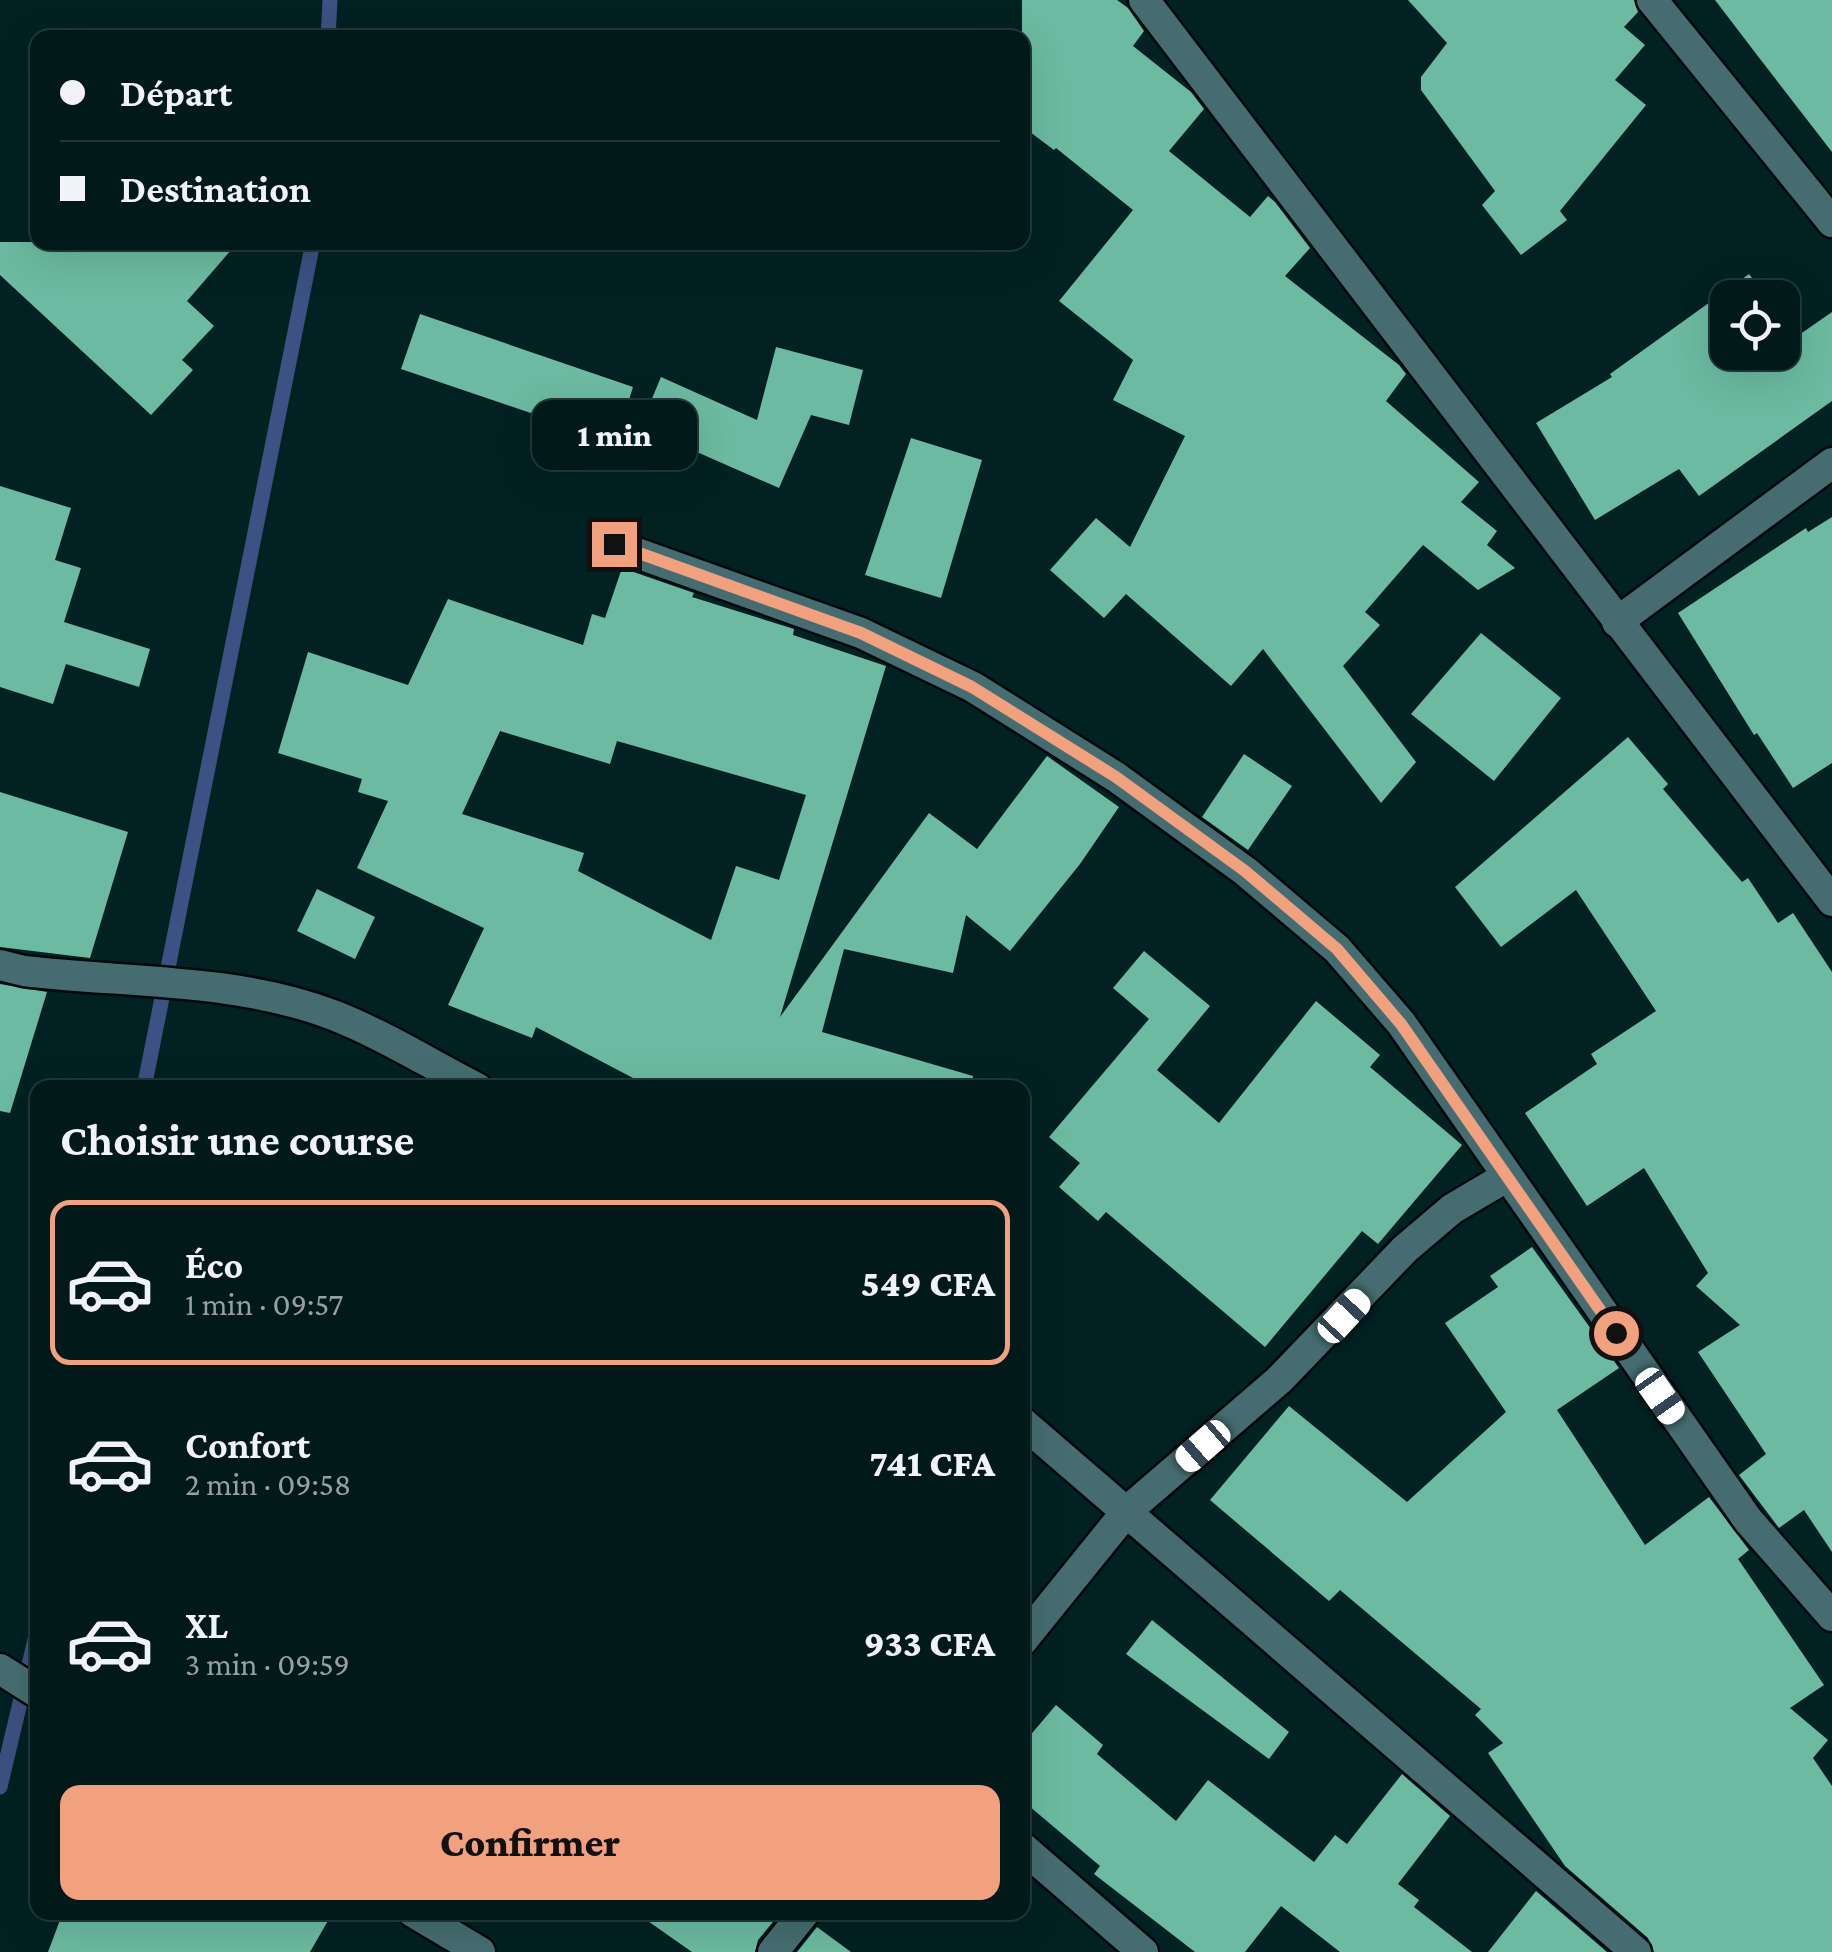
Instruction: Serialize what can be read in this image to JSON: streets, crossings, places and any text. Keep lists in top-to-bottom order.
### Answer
{
  "page": {
    "banner": ["Départ", "Destination"],
    "bubble": "1 min",
    "heading": "Choisir une course",
    "list": [
      {
        "name": "Éco",
        "note": "1 min · 09:57",
        "value": "549 CFA"
      },
      {
        "name": "Confort",
        "note": "2 min · 09:58",
        "value": "741 CFA"
      },
      {
        "name": "XL",
        "note": "3 min · 09:59",
        "value": "933 CFA"
      }
    ],
    "buttons": "Confirmer"
  }
}
